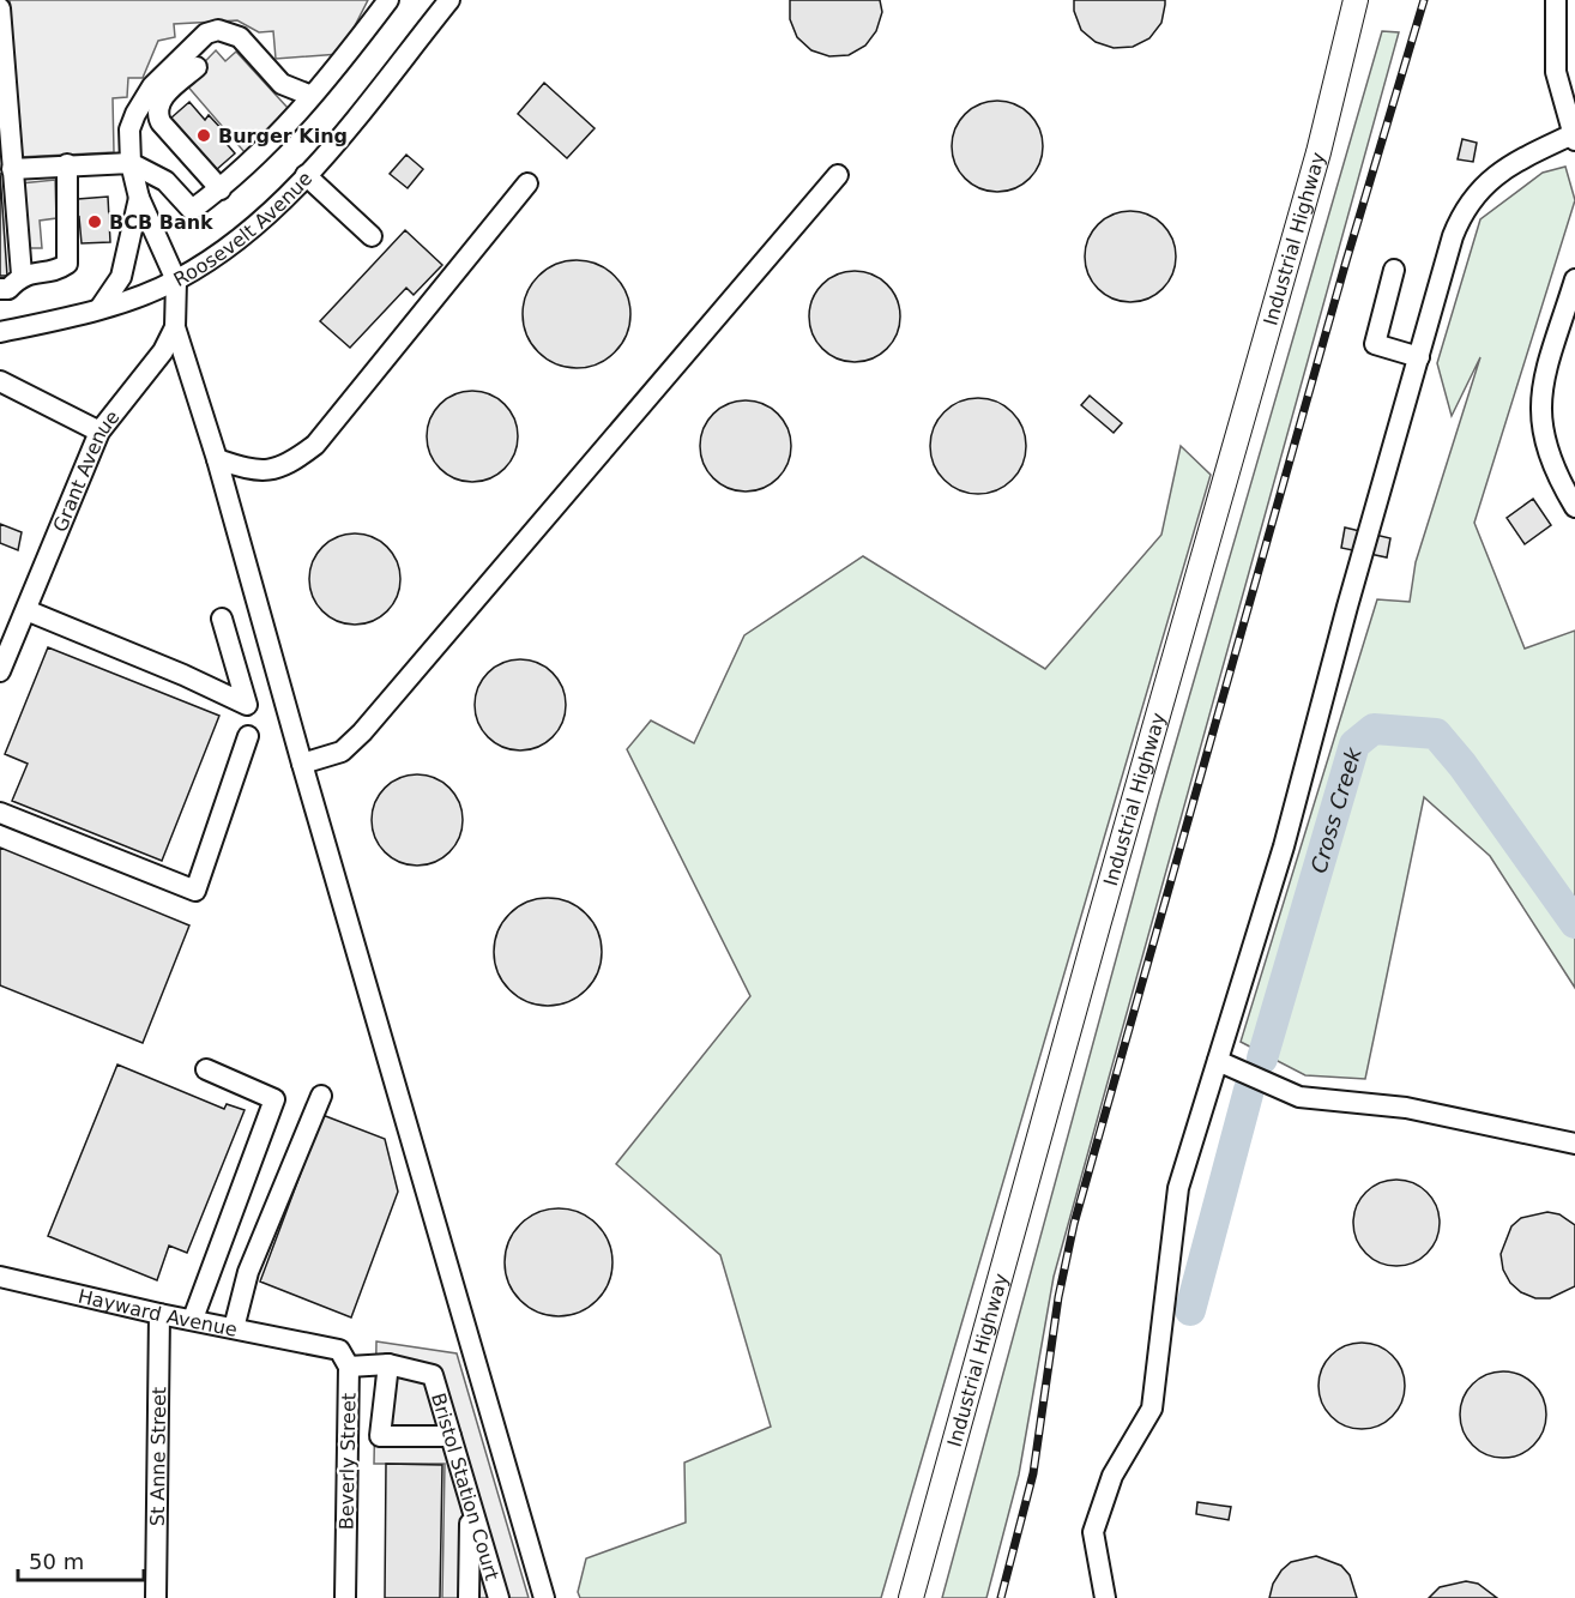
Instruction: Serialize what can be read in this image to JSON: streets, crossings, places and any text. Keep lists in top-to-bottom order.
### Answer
{
  "streets": {
    "main road": ["Industrial Highway"],
    "street": [
      "Roosevelt Avenue",
      "Grant Avenue",
      "Hayward Avenue",
      "St Anne Street",
      "Beverly Street",
      "Bristol Station Court"
    ]
  },
  "crossings": [
    ["Roosevelt Avenue", "Grant Avenue"],
    ["Hayward Avenue", "St Anne Street"],
    ["Hayward Avenue", "Beverly Street"],
    ["Beverly Street", "Bristol Station Court"]
  ],
  "water": ["Cross Creek"],
  "places": ["Burger King", "BCB Bank"],
  "scale_bar": "50 m"
}
